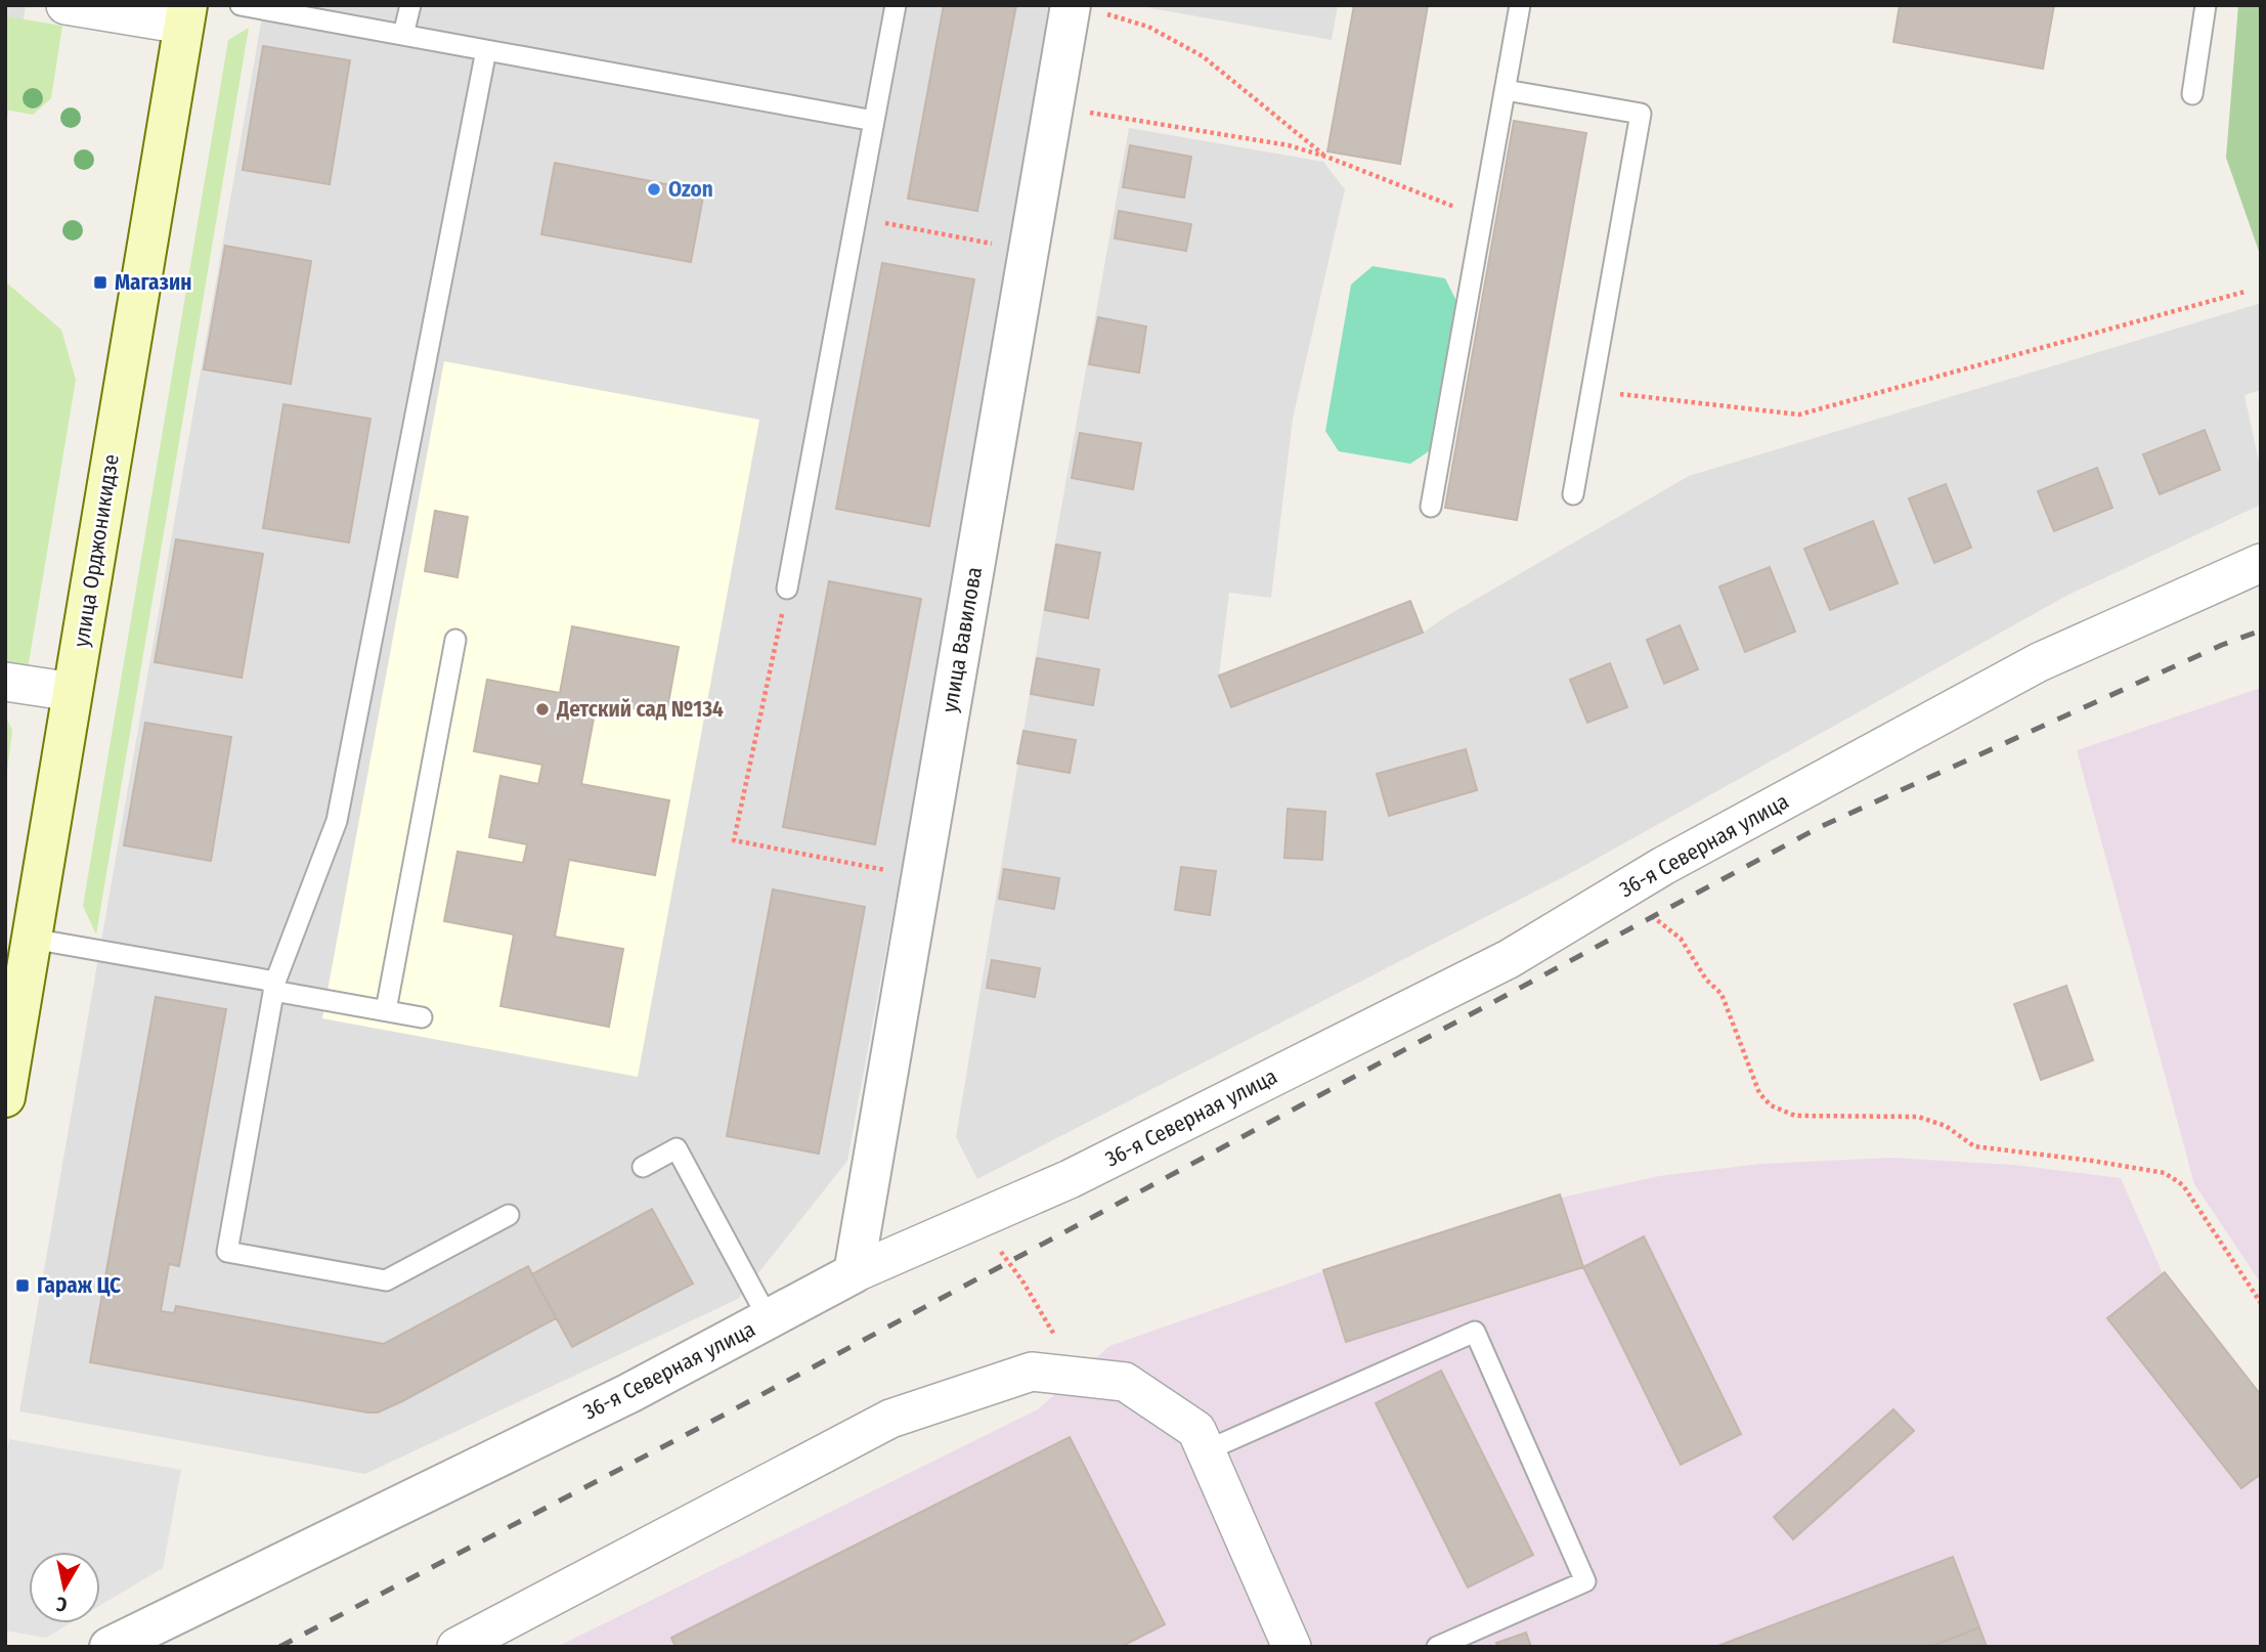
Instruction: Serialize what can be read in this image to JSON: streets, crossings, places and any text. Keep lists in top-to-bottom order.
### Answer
{
  "streets": {
    "main road": ["улица Орджоникидзе"],
    "street": ["улица Вавилова", "36-я Северная улица"]
  },
  "crossings": [
    ["улица Вавилова", "36-я Северная улица"]
  ],
  "places": {
    "other": ["Ozon", "Детский сад №134"],
    "transit": ["Магазин", "Гараж ЦС"]
  },
  "north": "bottom"
}
